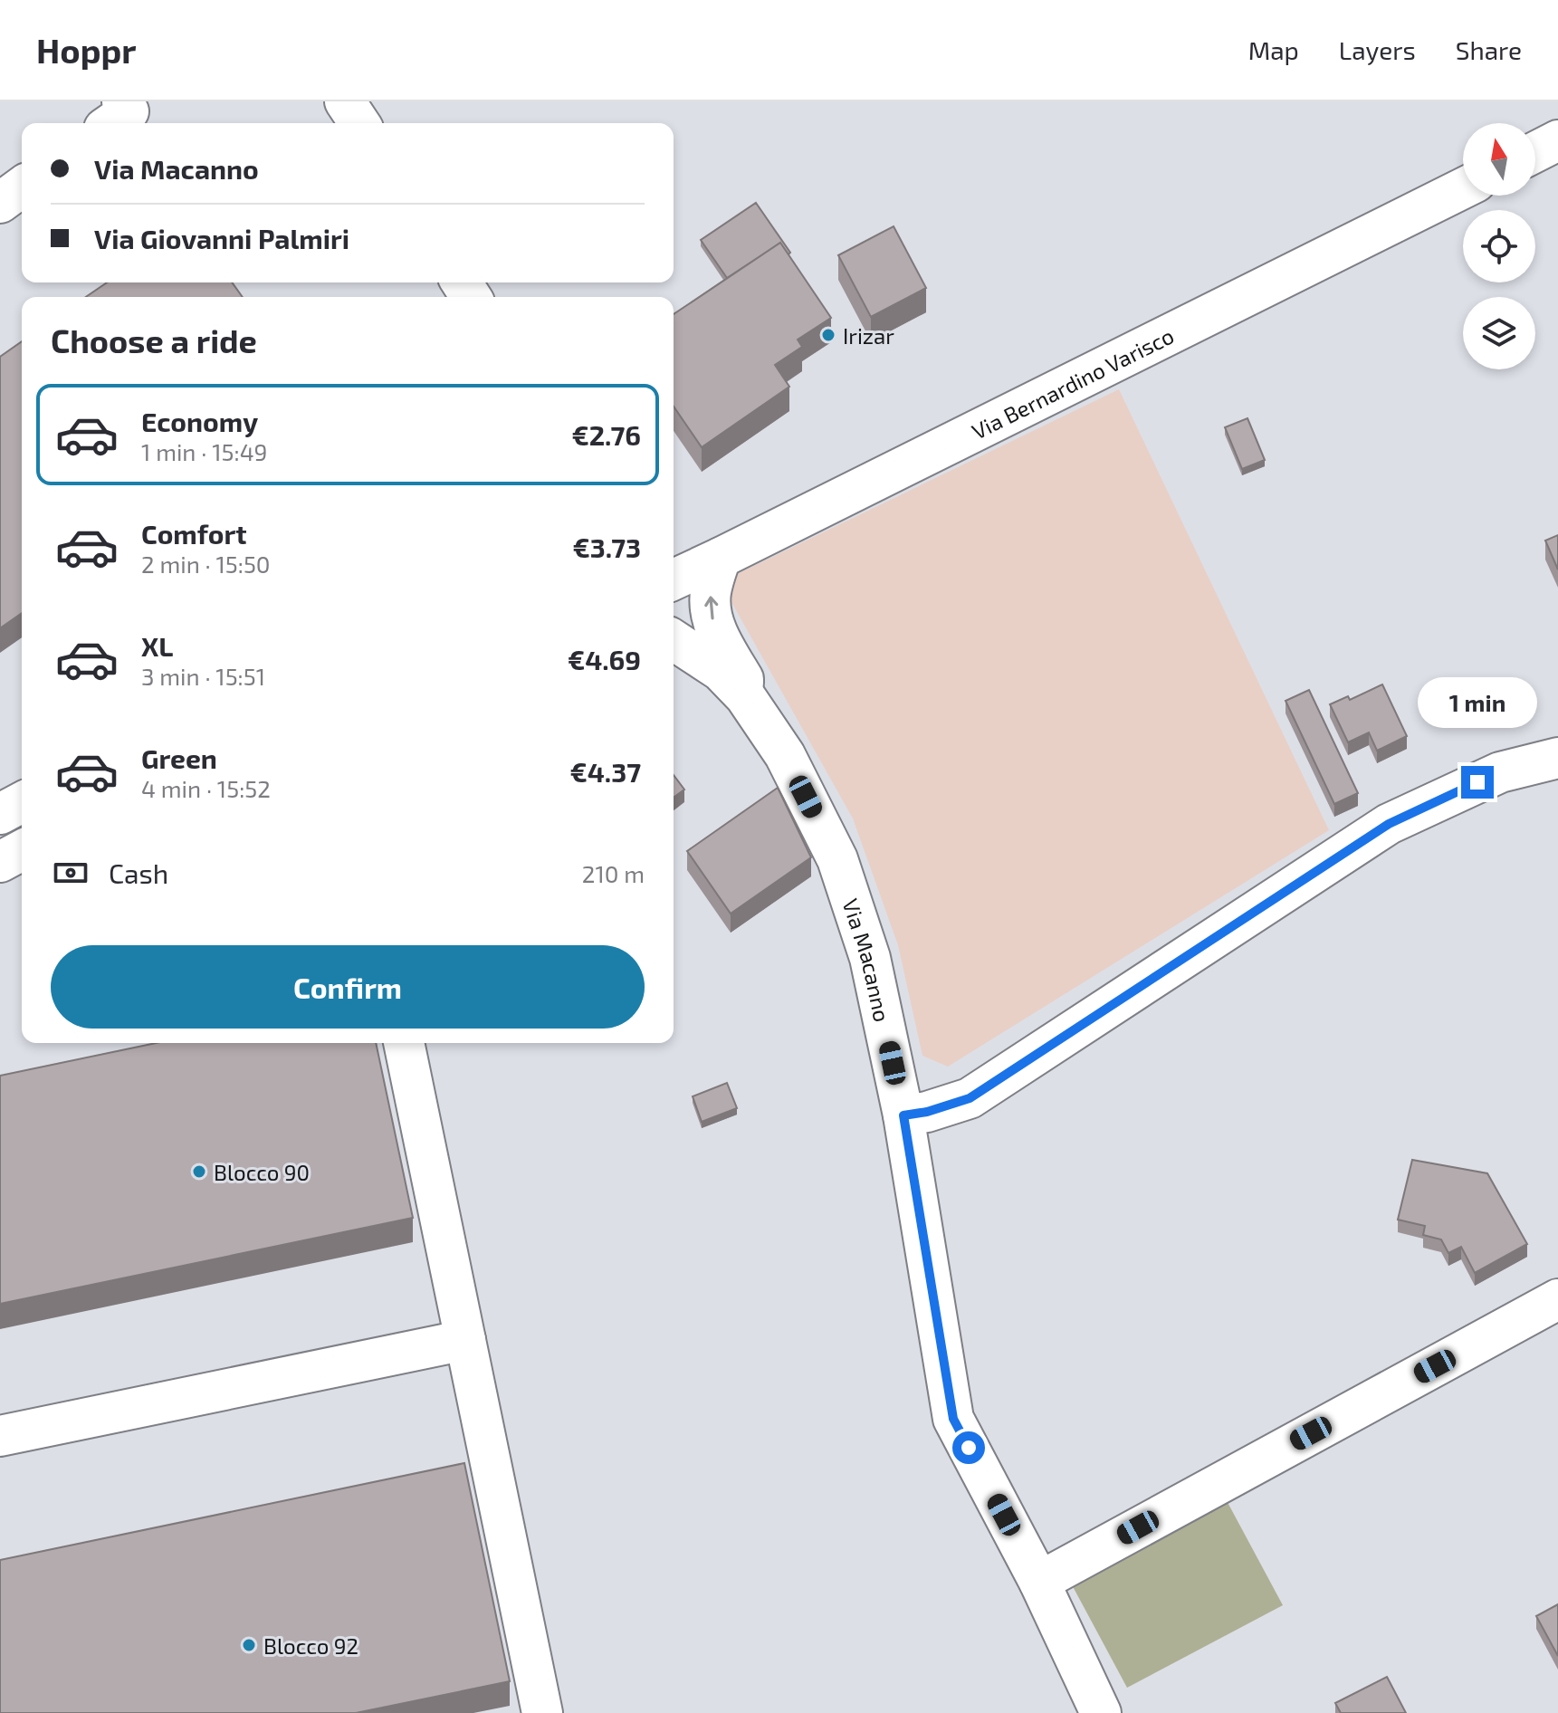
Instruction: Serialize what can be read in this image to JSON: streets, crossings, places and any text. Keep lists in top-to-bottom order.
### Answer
{
  "streets": {
    "street": ["Via Bernardino Varisco", "Via Macanno"]
  },
  "places": ["Irizar", "Blocco 90", "Blocco 92"],
  "north": "top",
  "page": {
    "header": "Hoppr",
    "nav": ["Map", "Layers", "Share"],
    "banner": ["Via Macanno", "Via Giovanni Palmiri"],
    "heading": "Choose a ride",
    "list": [
      {
        "name": "Economy",
        "note": "1 min · 15:49",
        "value": "€2.76"
      },
      {
        "name": "Comfort",
        "note": "2 min · 15:50",
        "value": "€3.73"
      },
      {
        "name": "XL",
        "note": "3 min · 15:51",
        "value": "€4.69"
      },
      {
        "name": "Green",
        "note": "4 min · 15:52",
        "value": "€4.37"
      }
    ],
    "bubble": "1 min",
    "pay": ["Cash", "210 m"],
    "buttons": "Confirm"
  }
}
